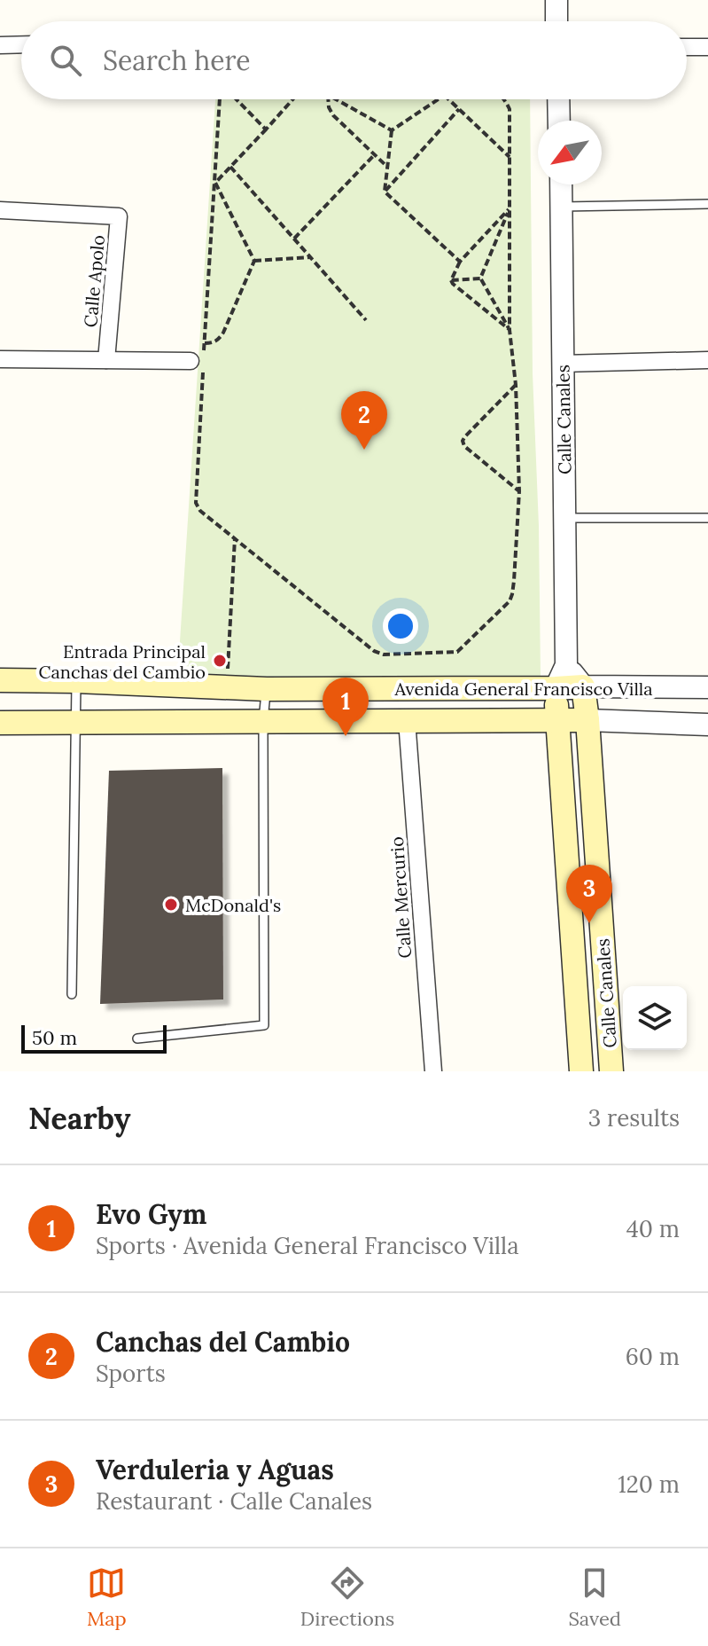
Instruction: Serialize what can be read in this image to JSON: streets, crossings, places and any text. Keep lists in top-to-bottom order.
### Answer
{
  "streets": {
    "main road": ["Calle Canales", "Avenida General Francisco Villa"],
    "street": ["Calle Apolo", "Calle Mercurio"]
  },
  "crossings": [
    ["Calle Canales", "Avenida General Francisco Villa"],
    ["Avenida General Francisco Villa", "Calle Mercurio"]
  ],
  "places": ["Entrada Principal Canchas del Cambio", "McDonald's"],
  "scale_bar": "50 m",
  "north": "bottom left",
  "page": {
    "search": "Search here",
    "pins": ["2", "1", "3"],
    "scale": "50 m",
    "heading": ["Nearby", "3 results"],
    "list": [
      {
        "mark": "1",
        "name": "Evo Gym",
        "note": "Sports · Avenida General Francisco Villa",
        "value": "40 m"
      },
      {
        "mark": "2",
        "name": "Canchas del Cambio",
        "note": "Sports",
        "value": "60 m"
      },
      {
        "mark": "3",
        "name": "Verduleria y Aguas",
        "note": "Restaurant · Calle Canales",
        "value": "120 m"
      }
    ],
    "nav": ["Map", "Directions", "Saved"]
  }
}
